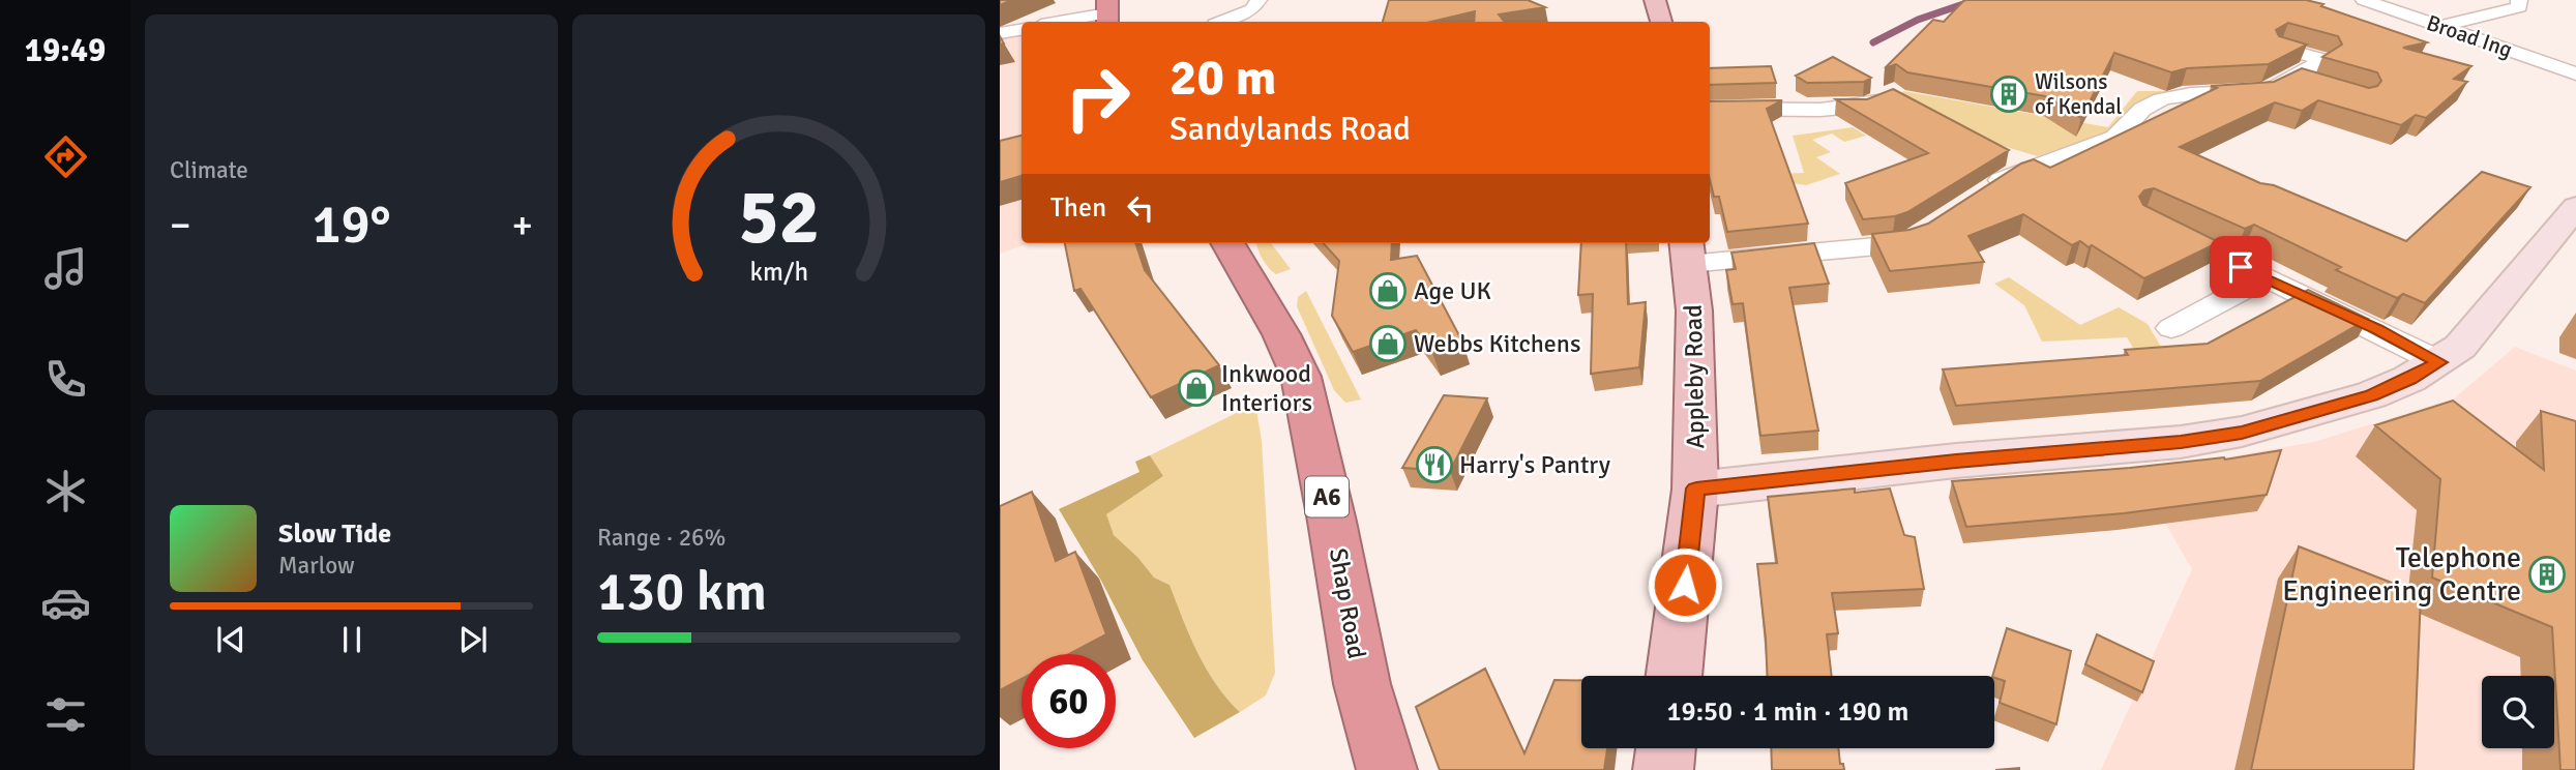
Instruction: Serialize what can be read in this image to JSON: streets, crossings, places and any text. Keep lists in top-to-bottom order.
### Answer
{
  "streets": {
    "highway": ["A6", "Shap Road"],
    "main road": ["Appleby Road"],
    "street": ["Broad Ing"]
  },
  "places": {
    "building": ["Wilsons of Kendal", "Telephone Engineering Centre"],
    "shop": ["Age UK", "Webbs Kitchens", "Inkwood Interiors"],
    "restaurant": ["Harry's Pantry"]
  },
  "page": {
    "tabs": "19:49",
    "tile": [
      "Climate",
      ["Range · 26%", "130 km"]
    ],
    "turn": ["20 m", "Sandylands Road"],
    "then": "Then",
    "heat": ["−", "19°", "+"],
    "song": ["Slow Tide", "Marlow"],
    "limit": "60",
    "trip": "19:50 · 1 min · 190 m",
    "gauge": ["52", "km/h"]
  }
}
